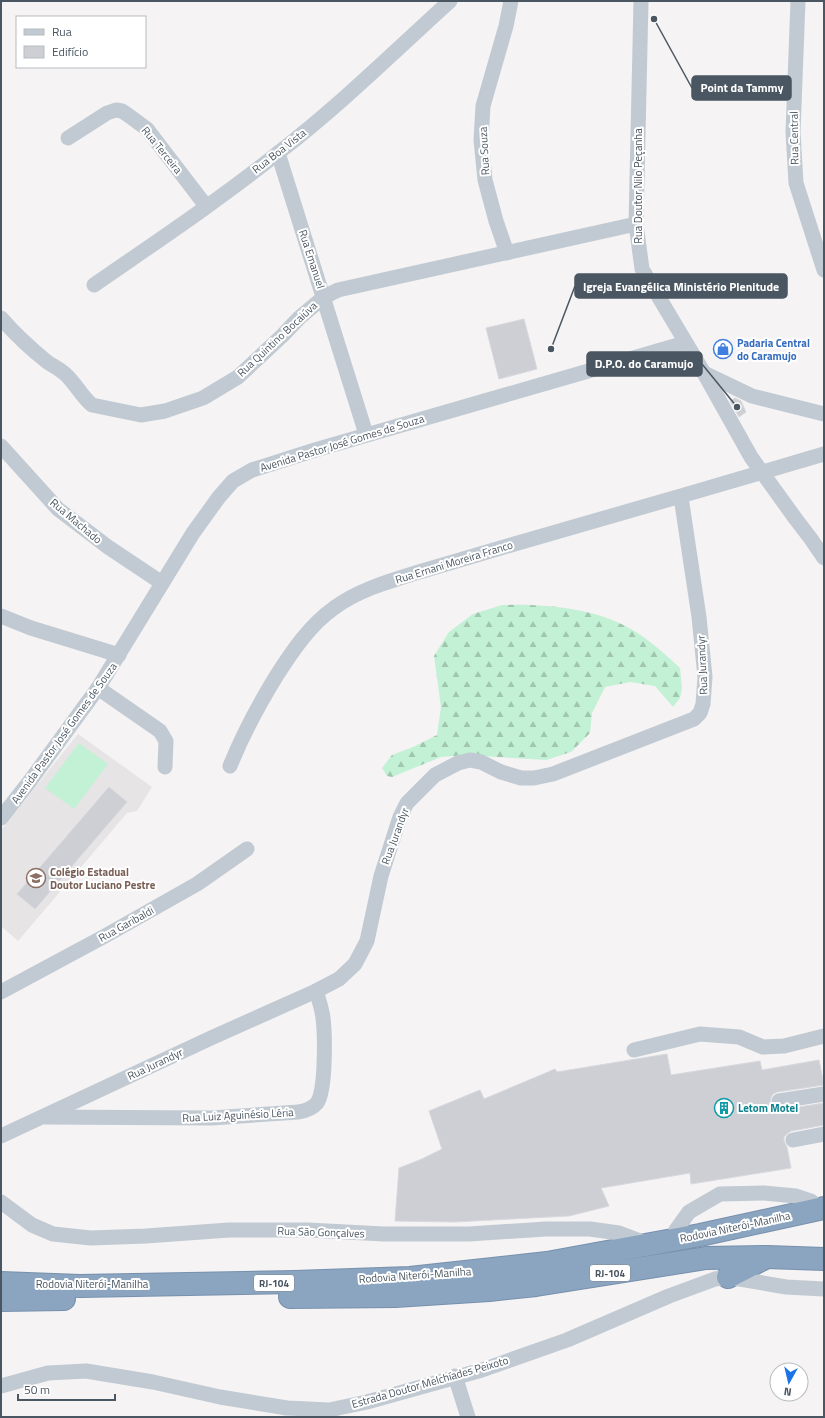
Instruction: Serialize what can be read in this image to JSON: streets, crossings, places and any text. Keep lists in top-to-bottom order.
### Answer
{
  "streets": {
    "highway": ["Rodovia Niterói-Manilha", "RJ-104"],
    "street": [
      "Rua Central",
      "Rua Terceira",
      "Rua Boa Vista",
      "Rua Souza",
      "Rua Doutor Nilo Peçanha",
      "Rua Emanuel",
      "Rua Quintino Bocaiúva",
      "Avenida Pastor José Gomes de Souza",
      "Rua Machado",
      "Rua Ernani Moreira Franco",
      "Rua Jurandyr",
      "Rua Garibaldi",
      "Rua Luiz Aguinésio Léria",
      "Rua São Gonçalves",
      "Estrada Doutor Melchíades Peixoto"
    ]
  },
  "crossings": [
    ["Rua Terceira", "Rua Boa Vista"],
    ["Rua Boa Vista", "Rua Emanuel"],
    ["Rua Souza", "Rua Quintino Bocaiúva"],
    ["Rua Doutor Nilo Peçanha", "Rua Quintino Bocaiúva"],
    ["Rua Doutor Nilo Peçanha", "Avenida Pastor José Gomes de Souza"],
    ["Rua Doutor Nilo Peçanha", "Rua Ernani Moreira Franco"],
    ["Rua Emanuel", "Rua Quintino Bocaiúva"],
    ["Rua Emanuel", "Avenida Pastor José Gomes de Souza"],
    ["Avenida Pastor José Gomes de Souza", "Rua Machado"],
    ["Rua Ernani Moreira Franco", "Rua Jurandyr"],
    ["Rua Jurandyr", "Rua Luiz Aguinésio Léria"],
    ["Rodovia Niterói-Manilha", "Rua São Gonçalves"]
  ],
  "places": {
    "other": ["Point da Tammy", "Igreja Evangélica Ministério Plenitude", "D.P.O. do Caramujo"],
    "shop": ["Padaria Central do Caramujo"],
    "school or university": ["Colégio Estadual Doutor Luciano Pestre"],
    "building": ["Letom Motel"]
  },
  "legend": ["Rua", "Edifício"],
  "scale_bar": "50 m",
  "north": "bottom"
}
